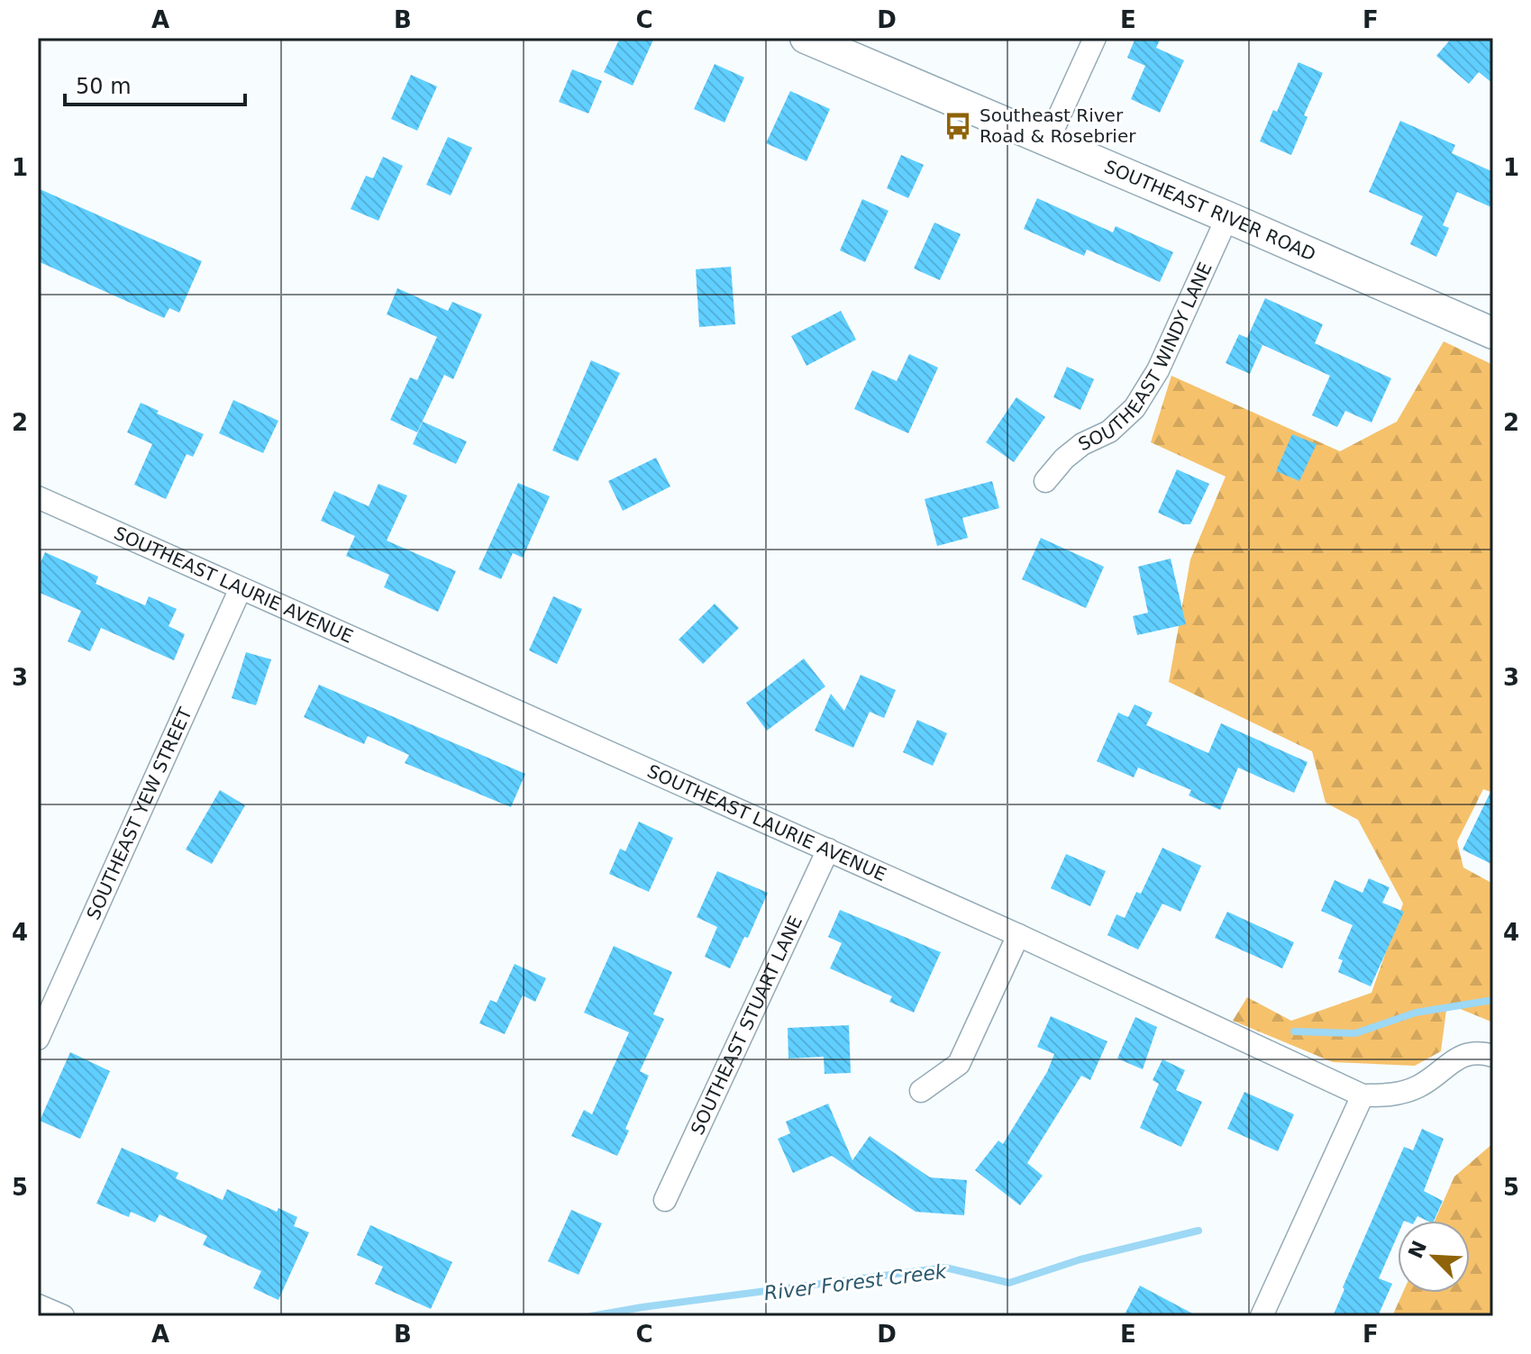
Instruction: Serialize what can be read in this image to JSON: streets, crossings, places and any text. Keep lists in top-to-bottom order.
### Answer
{
  "streets": {
    "street": [
      "SOUTHEAST RIVER ROAD",
      "SOUTHEAST WINDY LANE",
      "SOUTHEAST LAURIE AVENUE",
      "SOUTHEAST YEW STREET",
      "SOUTHEAST STUART LANE"
    ]
  },
  "crossings": [
    ["SOUTHEAST RIVER ROAD", "SOUTHEAST WINDY LANE"],
    ["SOUTHEAST LAURIE AVENUE", "SOUTHEAST YEW STREET"],
    ["SOUTHEAST LAURIE AVENUE", "SOUTHEAST STUART LANE"]
  ],
  "water": ["River Forest Creek"],
  "places": {
    "bus stop": ["Southeast River Road & Rosebrier"]
  },
  "scale_bar": "50 m",
  "north": "top left",
  "grid": {
    "columns": [
      "A",
      "B",
      "C",
      "D",
      "E",
      "F"
    ],
    "rows": [
      "1",
      "2",
      "3",
      "4",
      "5"
    ]
  }
}
